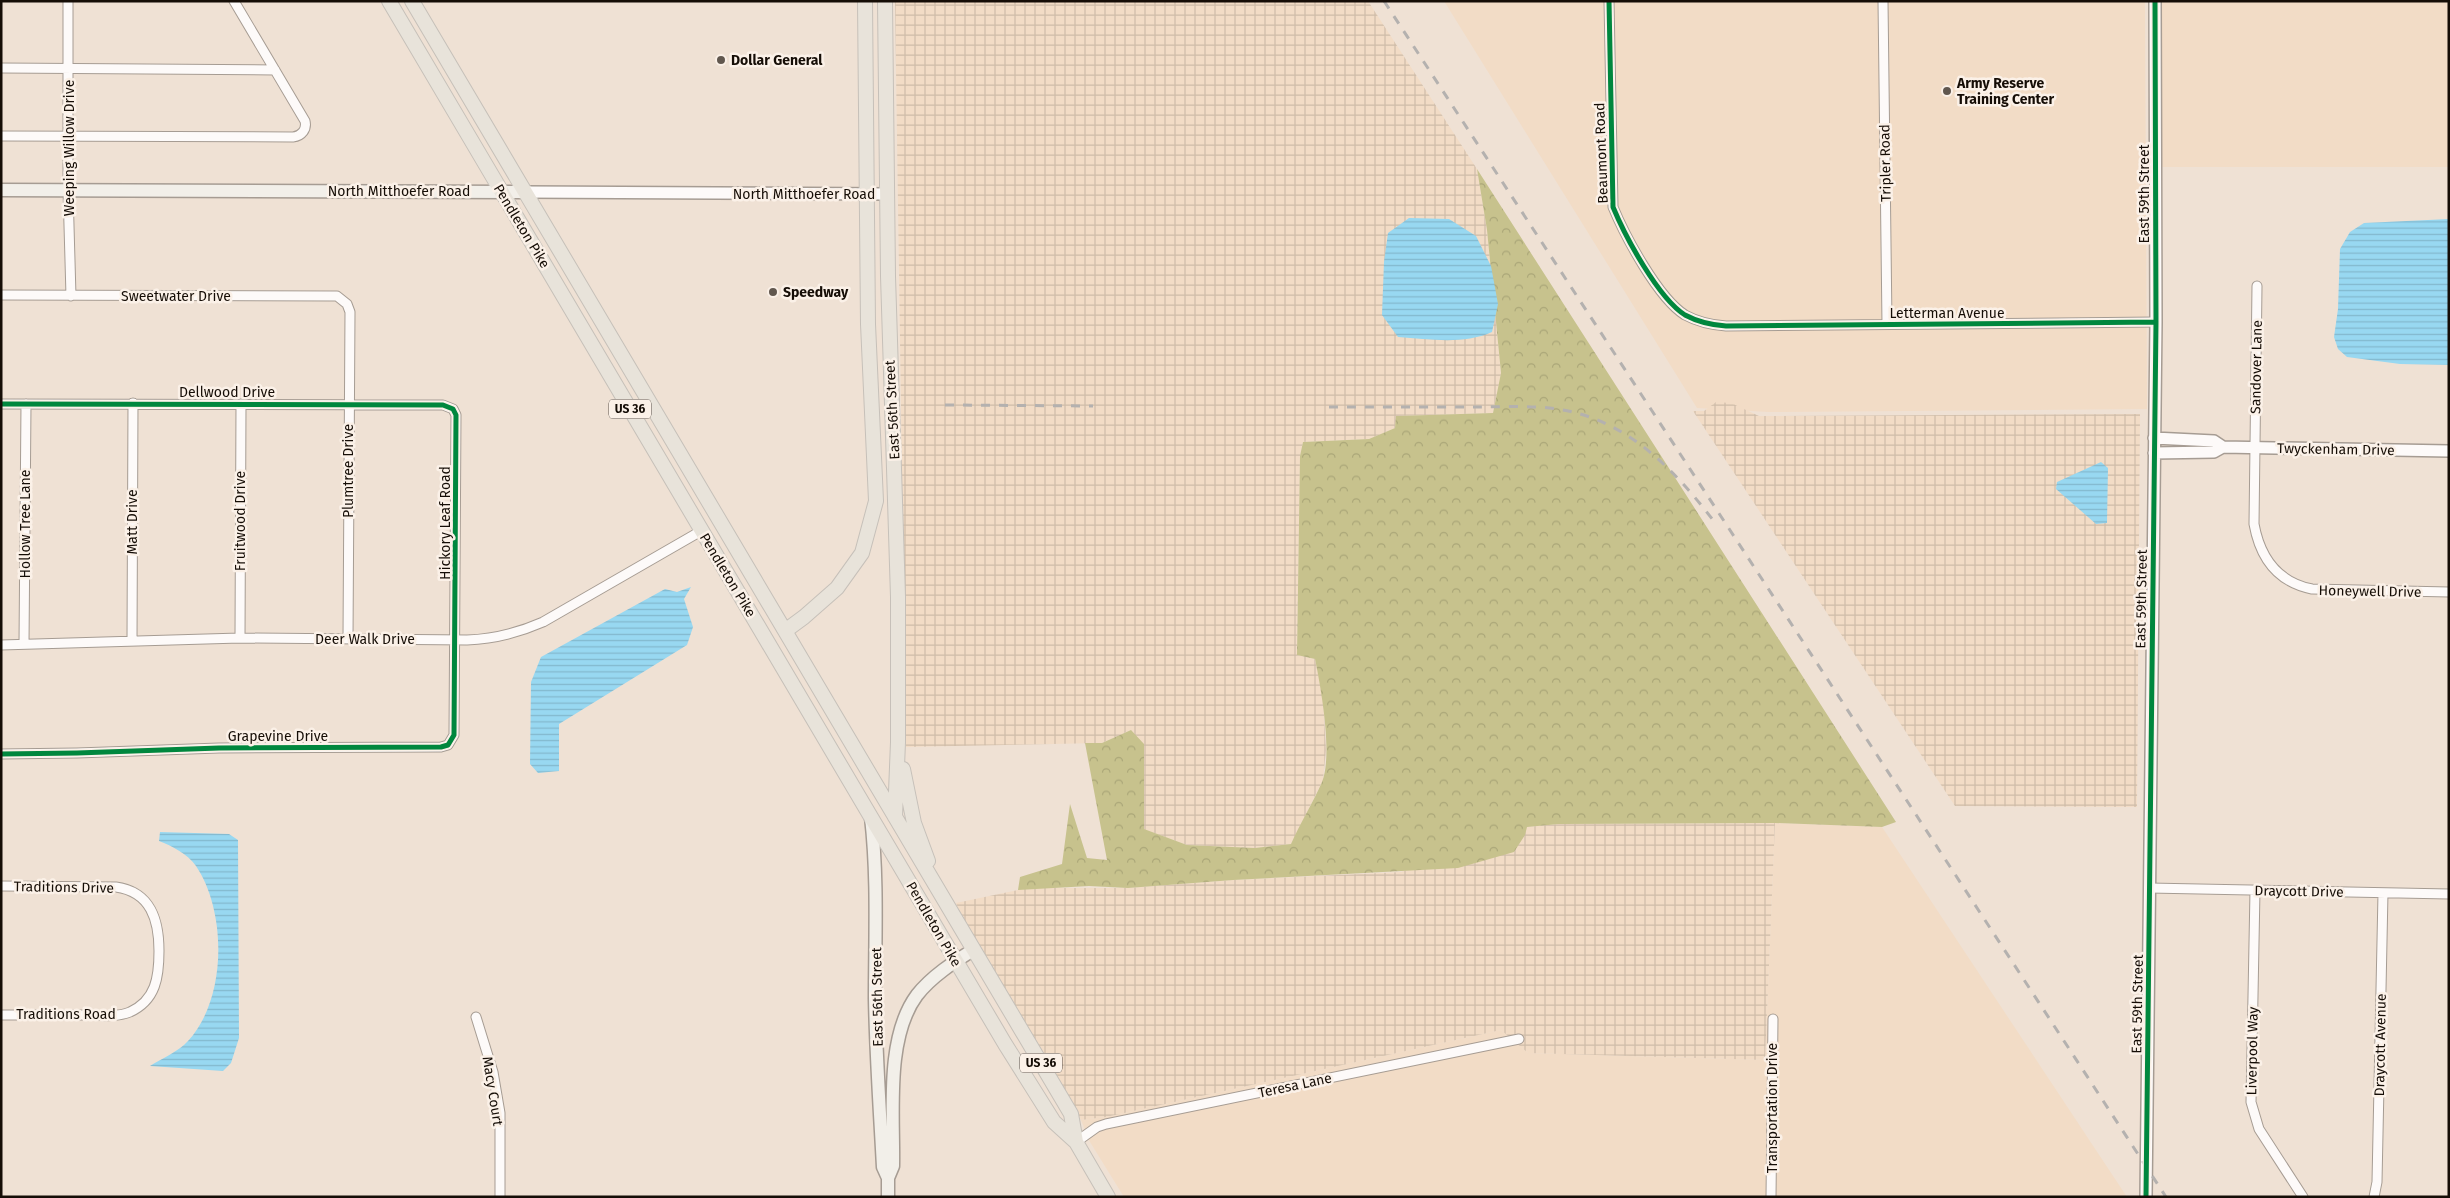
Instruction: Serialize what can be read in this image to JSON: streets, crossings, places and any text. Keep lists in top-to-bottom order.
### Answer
{
  "streets": {
    "main road": [
      "North Mitthoefer Road",
      "Pendleton Pike",
      "US 36",
      "East 56th Street"
    ],
    "street": [
      "Weeping Willow Drive",
      "Beaumont Road",
      "Tripler Road",
      "East 59th Street",
      "Sweetwater Drive",
      "Letterman Avenue",
      "Sandover Lane",
      "Dellwood Drive",
      "Twyckenham Drive",
      "Plumtree Drive",
      "Fruitwood Drive",
      "Matt Drive",
      "Hickory Leaf Road",
      "Hollow Tree Lane",
      "Honeywell Drive",
      "Deer Walk Drive",
      "Grapevine Drive",
      "Traditions Drive",
      "Draycott Drive",
      "Traditions Road",
      "Draycott Avenue",
      "Liverpool Way",
      "Teresa Lane",
      "Macy Court",
      "Transportation Drive"
    ]
  },
  "crossings": [
    ["Weeping Willow Drive", "North Mitthoefer Road"],
    ["Weeping Willow Drive", "Sweetwater Drive"],
    ["Beaumont Road", "Letterman Avenue"],
    ["Tripler Road", "Letterman Avenue"],
    ["North Mitthoefer Road", "Pendleton Pike"],
    ["North Mitthoefer Road", "East 56th Street"],
    ["East 59th Street", "Letterman Avenue"],
    ["East 59th Street", "Twyckenham Drive"],
    ["East 59th Street", "Draycott Drive"],
    ["Pendleton Pike", "East 56th Street"],
    ["Pendleton Pike", "Deer Walk Drive"],
    ["Pendleton Pike", "Teresa Lane"],
    ["Sweetwater Drive", "Plumtree Drive"],
    ["Sandover Lane", "Twyckenham Drive"],
    ["Sandover Lane", "Honeywell Drive"],
    ["Dellwood Drive", "Plumtree Drive"],
    ["Dellwood Drive", "Fruitwood Drive"],
    ["Dellwood Drive", "Matt Drive"],
    ["Dellwood Drive", "Hickory Leaf Road"],
    ["Dellwood Drive", "Hollow Tree Lane"],
    ["Twyckenham Drive", "Honeywell Drive"],
    ["Plumtree Drive", "Deer Walk Drive"],
    ["Fruitwood Drive", "Deer Walk Drive"],
    ["Matt Drive", "Deer Walk Drive"],
    ["Hickory Leaf Road", "Deer Walk Drive"],
    ["Hickory Leaf Road", "Grapevine Drive"],
    ["Hollow Tree Lane", "Deer Walk Drive"],
    ["Deer Walk Drive", "Grapevine Drive"],
    ["Traditions Drive", "Traditions Road"],
    ["Draycott Drive", "Draycott Avenue"],
    ["Draycott Drive", "Liverpool Way"]
  ],
  "places": ["Dollar General", "Army Reserve Training Center", "Speedway"]
}
